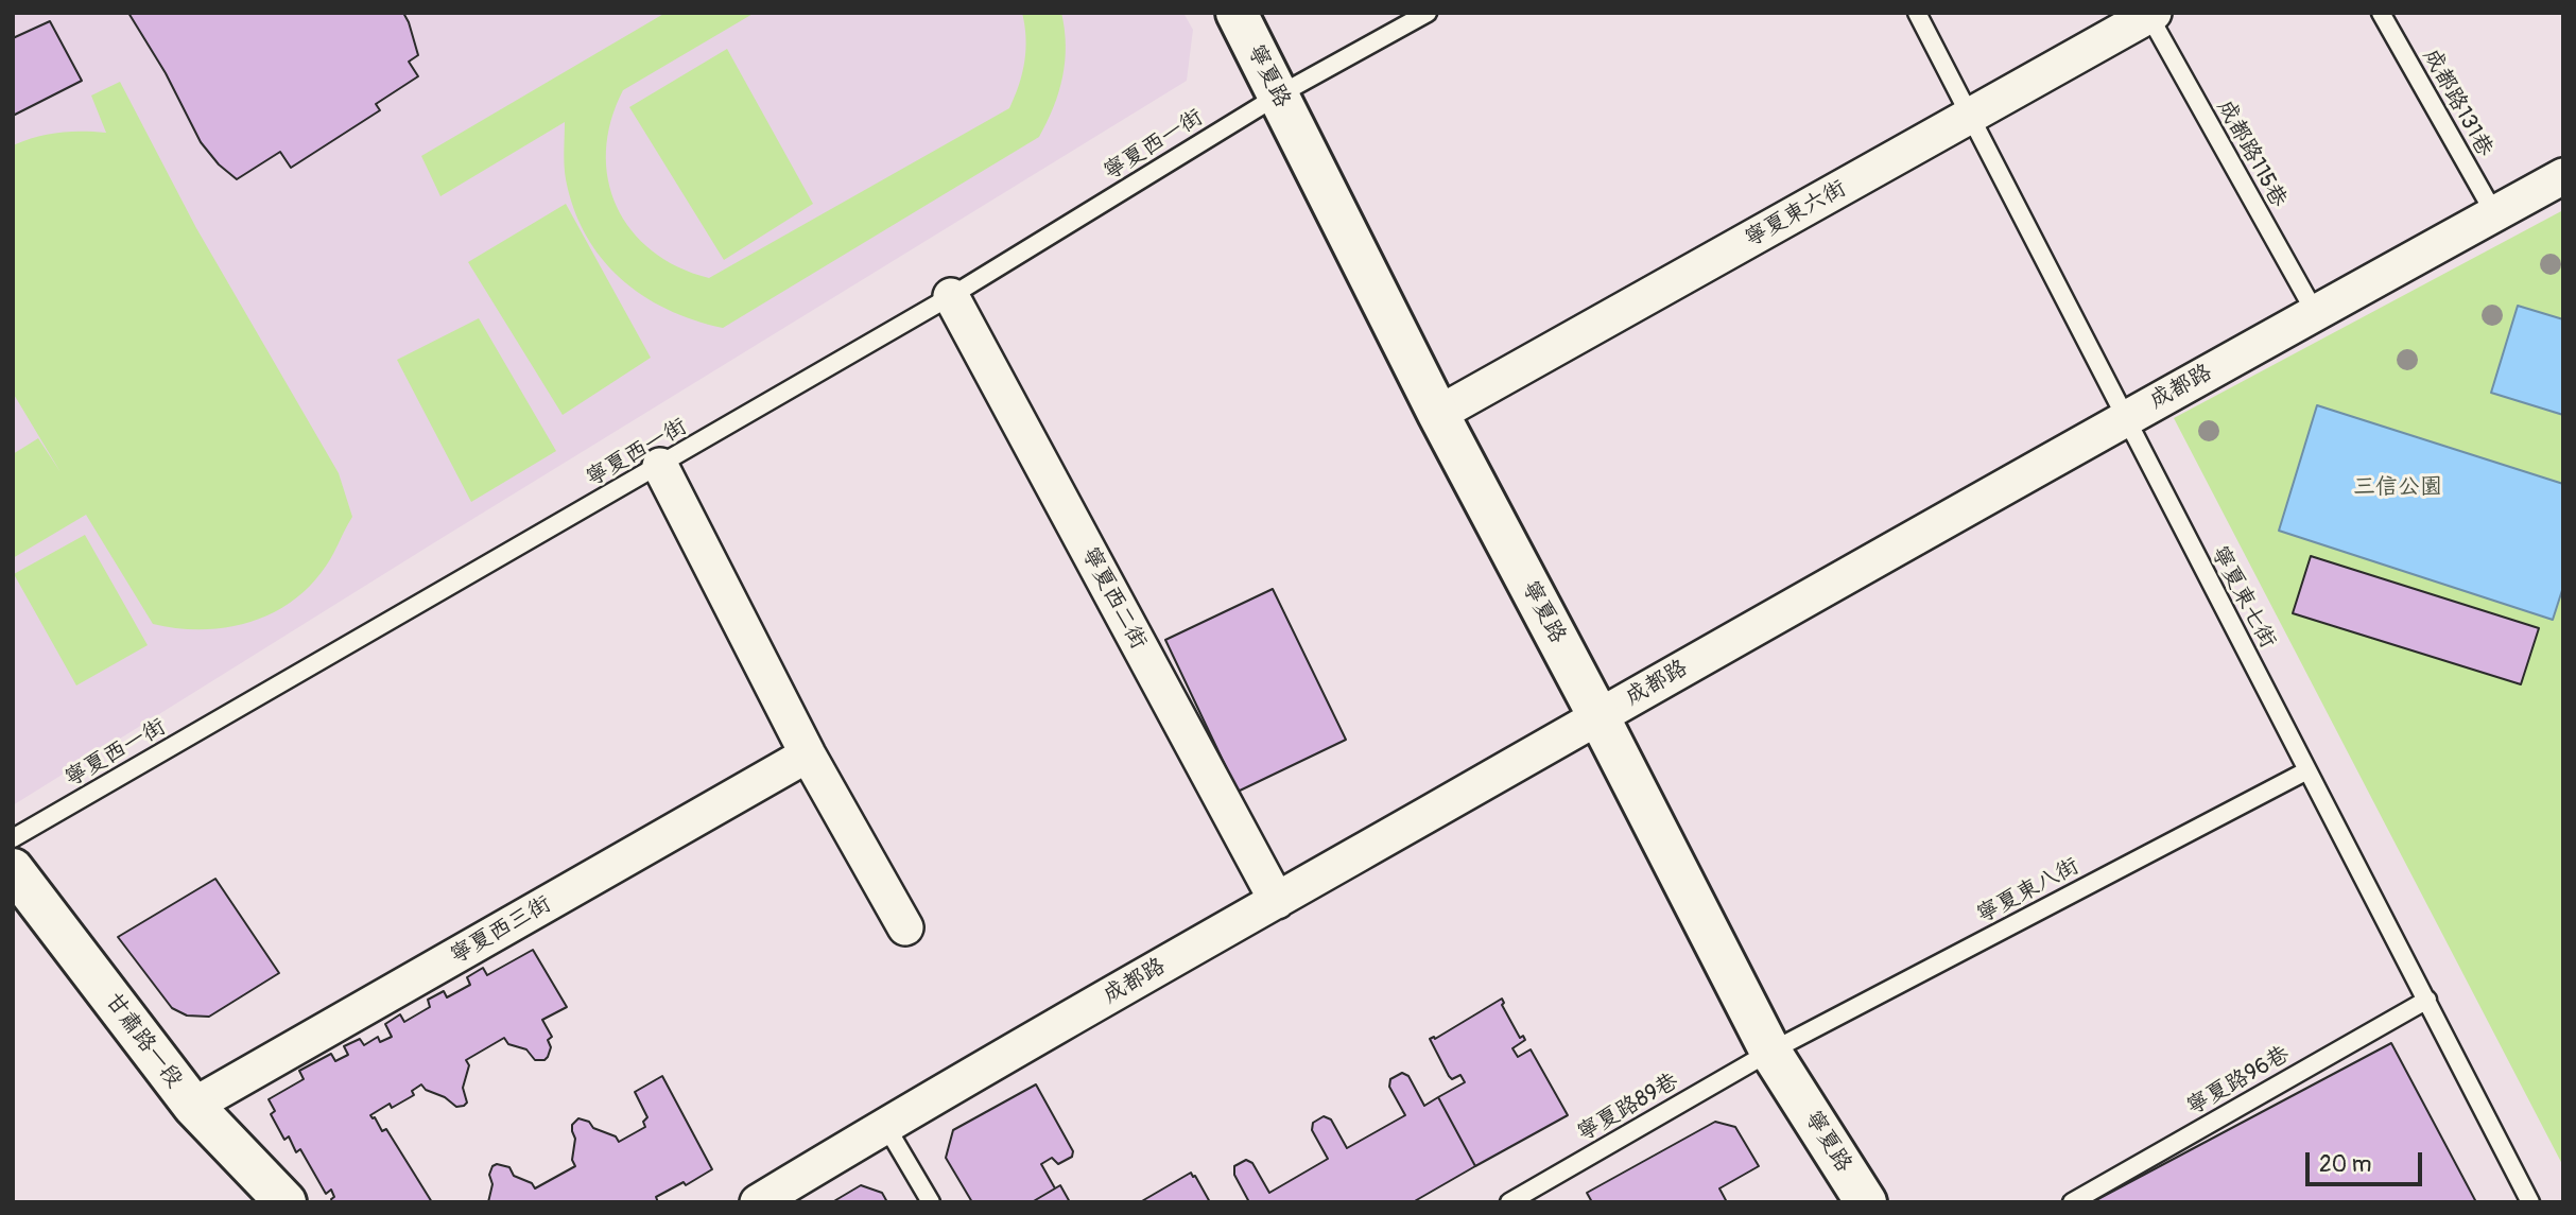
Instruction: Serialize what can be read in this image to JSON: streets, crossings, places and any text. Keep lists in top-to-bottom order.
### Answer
{
  "streets": {
    "street": [
      "寧夏路",
      "寧夏東六街",
      "成都路",
      "寧夏西二街",
      "寧夏西三街",
      "甘肅路一段"
    ],
    "lane": [
      "成都路131巷",
      "寧夏西一街",
      "成都路115巷",
      "寧夏東七街",
      "寧夏東八街",
      "寧夏路96巷",
      "寧夏路89巷"
    ]
  },
  "crossings": [
    ["寧夏路", "寧夏西一街"],
    ["寧夏路", "寧夏東六街"],
    ["寧夏路", "成都路"],
    ["寧夏路", "寧夏東八街"],
    ["寧夏路", "寧夏路89巷"],
    ["成都路131巷", "成都路"],
    ["寧夏西一街", "寧夏西二街"],
    ["成都路115巷", "寧夏東六街"],
    ["成都路115巷", "成都路"],
    ["寧夏東六街", "寧夏東七街"],
    ["成都路", "寧夏東七街"],
    ["成都路", "寧夏西二街"],
    ["寧夏東七街", "寧夏東八街"],
    ["寧夏東七街", "寧夏路96巷"],
    ["寧夏東八街", "寧夏路89巷"],
    ["寧夏西三街", "甘肅路一段"]
  ],
  "parks": ["三信公園"],
  "scale_bar": "20 m"
}
